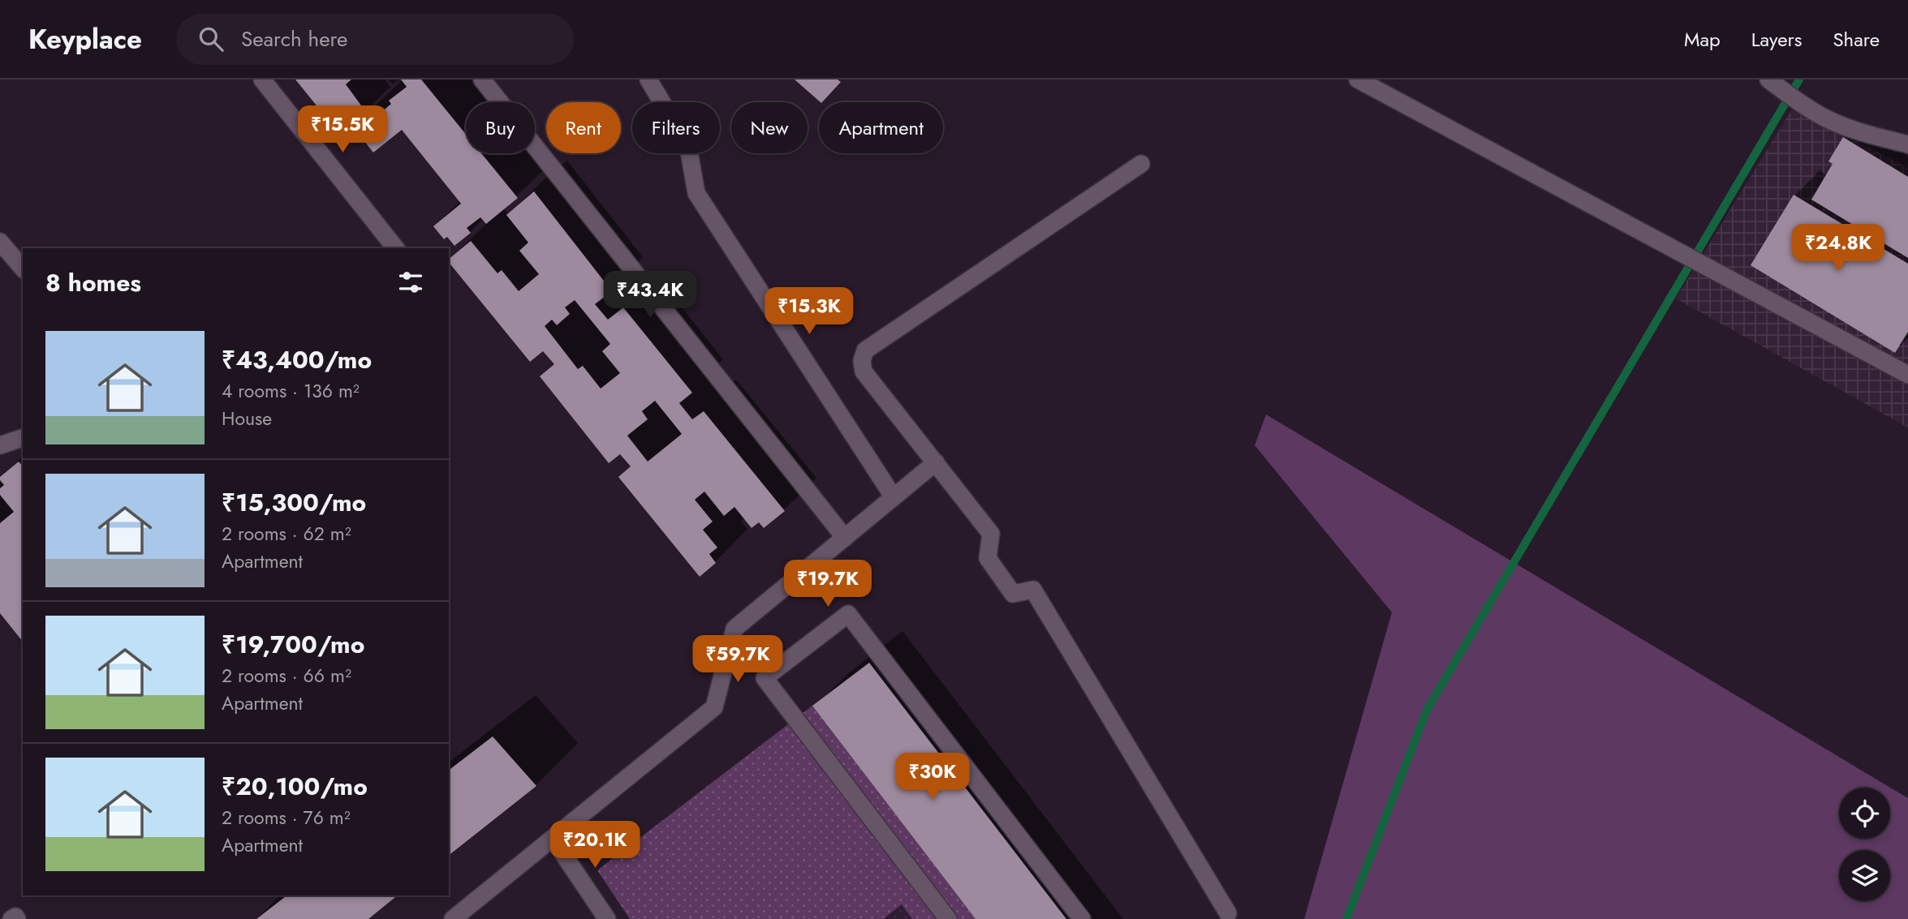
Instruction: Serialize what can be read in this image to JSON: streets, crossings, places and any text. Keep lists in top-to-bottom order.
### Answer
{
  "page": {
    "header": "Keyplace",
    "search": "Search here",
    "nav": ["Map", "Layers", "Share"],
    "chip": [
      "Buy",
      "Rent",
      "Filters",
      "New",
      "Apartment"
    ],
    "price": [
      "₹15.5K",
      "₹24.8K",
      "₹43.4K",
      "₹15.3K",
      "₹19.7K",
      "₹59.7K",
      "₹30K",
      "₹20.1K"
    ],
    "heading": "8 homes",
    "list": [
      {
        "name": "₹43,400/mo",
        "note": "4 rooms · 136 m² · House"
      },
      {
        "name": "₹15,300/mo",
        "note": "2 rooms · 62 m² · Apartment"
      },
      {
        "name": "₹19,700/mo",
        "note": "2 rooms · 66 m² · Apartment"
      },
      {
        "name": "₹20,100/mo",
        "note": "2 rooms · 76 m² · Apartment"
      }
    ]
  }
}
